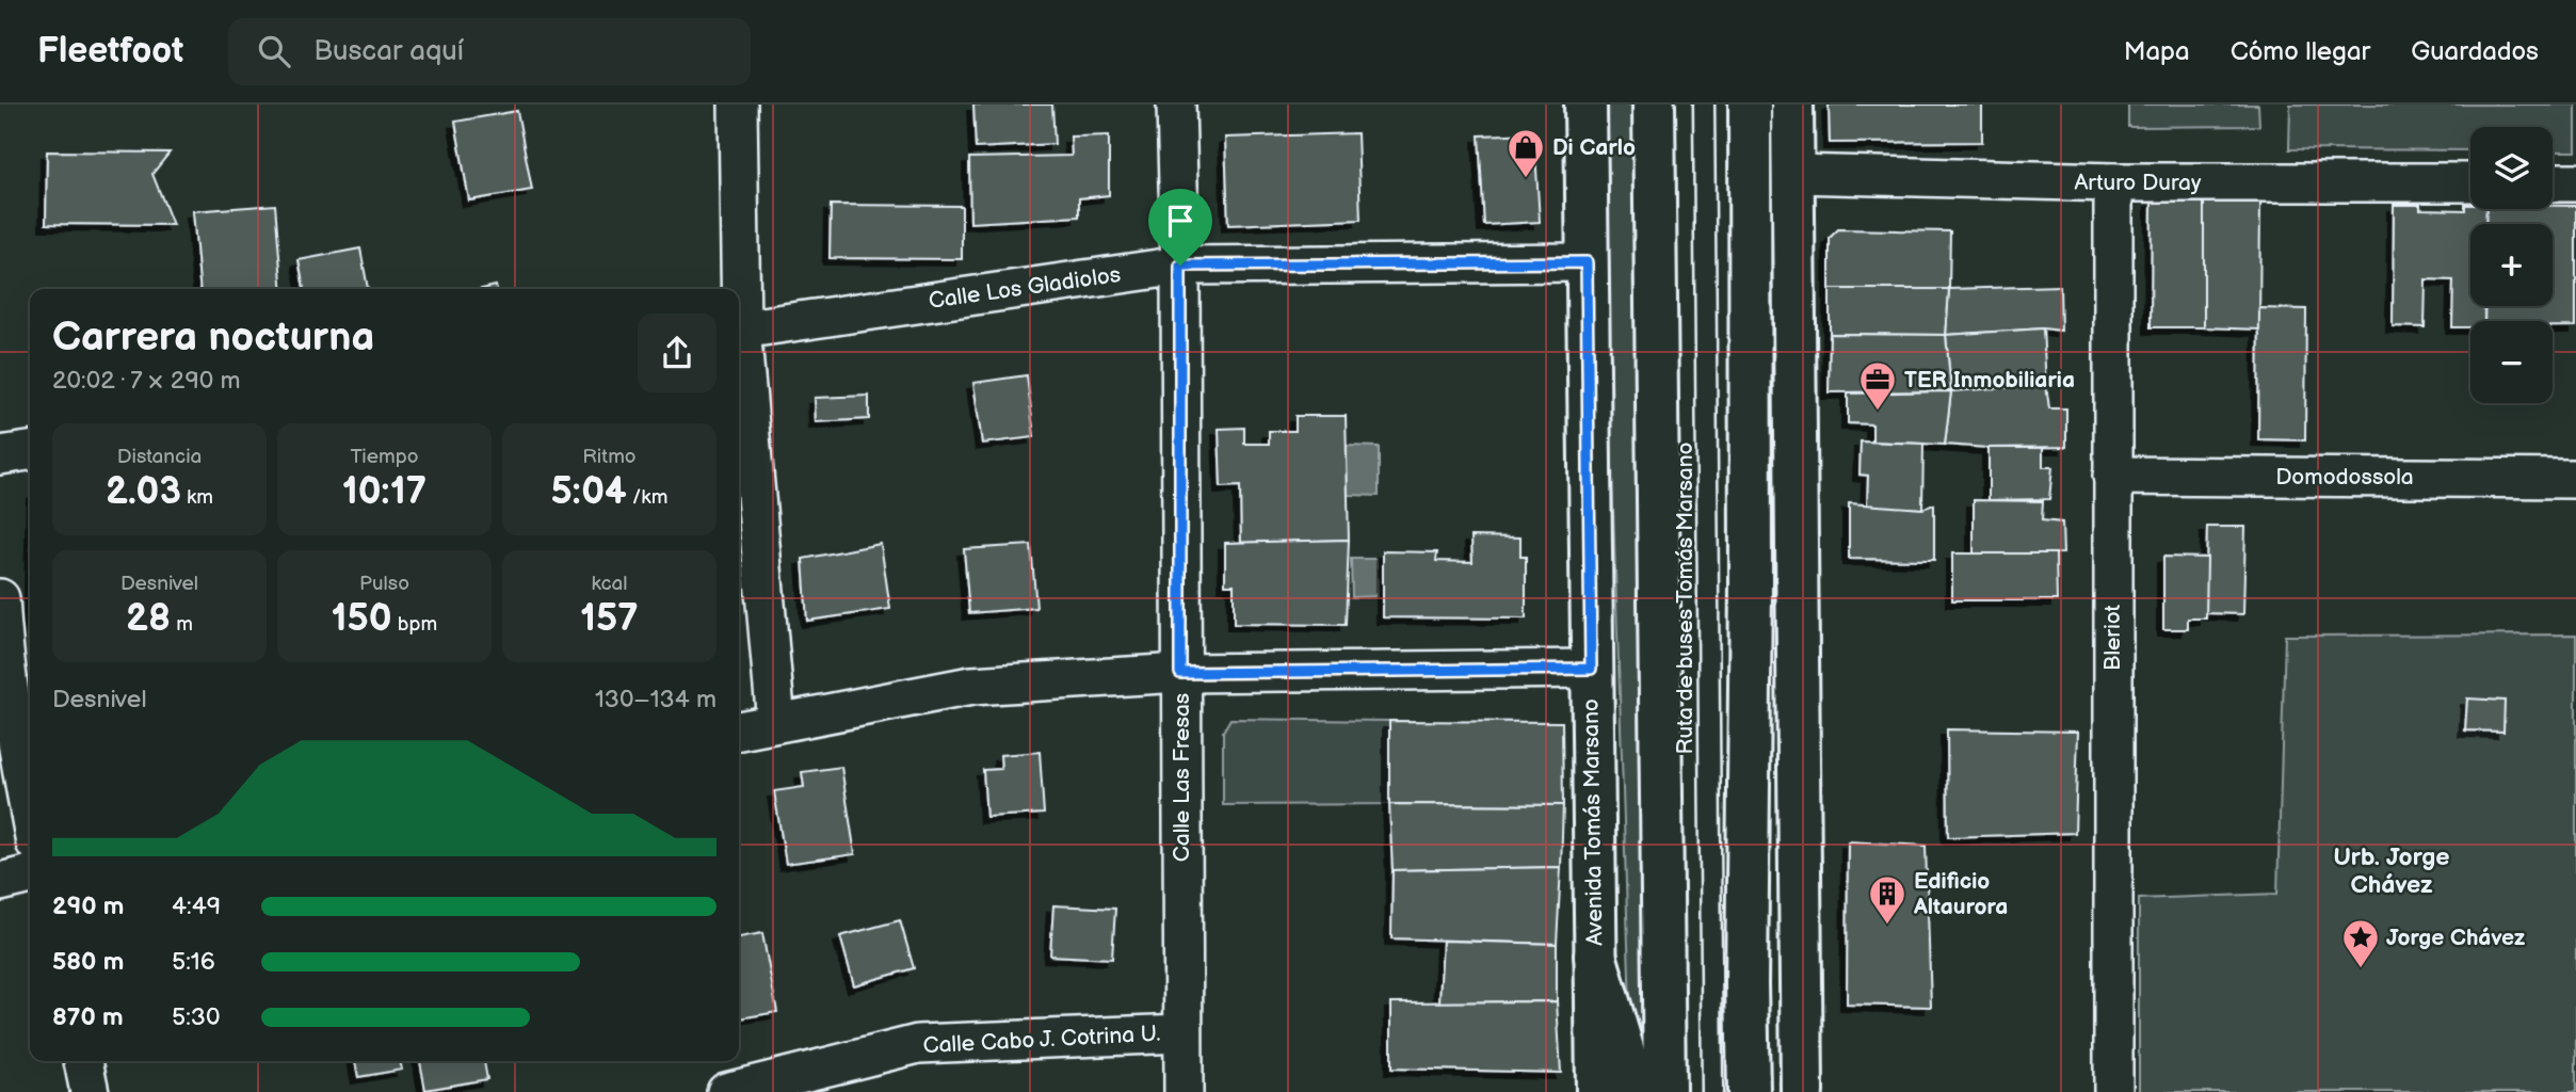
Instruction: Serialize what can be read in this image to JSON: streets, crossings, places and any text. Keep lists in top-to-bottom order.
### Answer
{
  "streets": {
    "main road": ["Avenida Tomás Marsano"],
    "street": [
      "Arturo Duray",
      "Calle Los Gladiolos",
      "Domodossola",
      "Bleriot",
      "Calle Las Fresas",
      "Calle Cabo J. Cotrina U."
    ],
    "lane": ["Ruta de buses Tomás Marsano"]
  },
  "crossings": [
    ["Arturo Duray", "Bleriot"],
    ["Calle Los Gladiolos", "Calle Las Fresas"],
    ["Calle Los Gladiolos", "Avenida Tomás Marsano"],
    ["Domodossola", "Bleriot"],
    ["Calle Las Fresas", "Calle Cabo J. Cotrina U."]
  ],
  "districts": ["Urb. Jorge Chávez"],
  "places": {
    "shop": ["Di Carlo"],
    "office": ["TER Inmobiliaria"],
    "building": ["Edificio Altaurora"],
    "place": ["Jorge Chávez"]
  },
  "page": {
    "header": "Fleetfoot",
    "search": "Buscar aquí",
    "nav": ["Mapa", "Cómo llegar", "Guardados"],
    "map_buttons": ["+", "−"],
    "heading": ["Carrera nocturna", "20:02 · 7 × 290 m"],
    "stats": [
      ["Distancia", "2.03 km"],
      ["Tiempo", "10:17"],
      ["Ritmo", "5:04 /km"],
      ["Desnivel", "28 m"],
      ["Pulso", "150 bpm"],
      ["kcal", "157"]
    ],
    "chart": ["Desnivel", "130–134 m"],
    "list": [
      {
        "name": "290 m",
        "note": "4:49"
      },
      {
        "name": "580 m",
        "note": "5:16"
      },
      {
        "name": "870 m",
        "note": "5:30"
      }
    ]
  }
}
